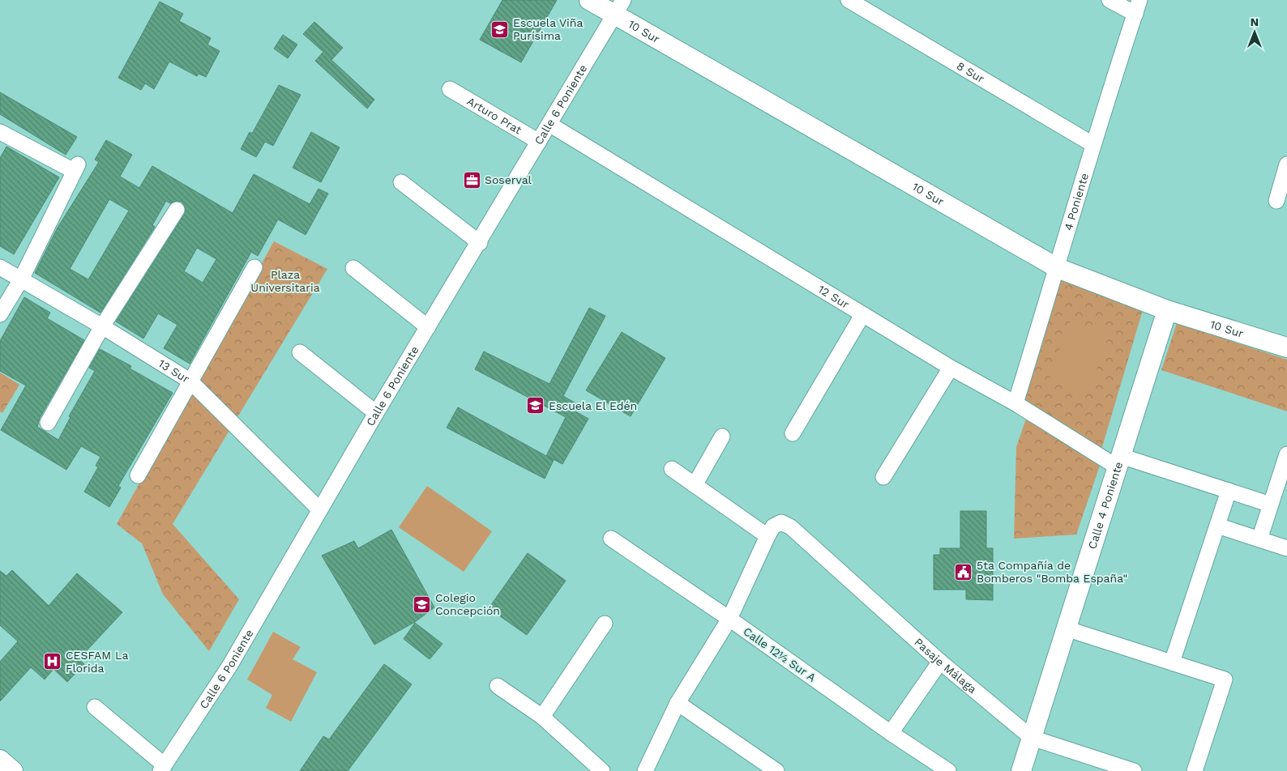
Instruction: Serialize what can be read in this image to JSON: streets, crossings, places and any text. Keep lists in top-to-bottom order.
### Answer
{
  "streets": {
    "street": [
      "10 Sur",
      "8 Sur",
      "Calle 6 Poniente",
      "Arturo Prat",
      "4 Poniente",
      "12 Sur",
      "13 Sur",
      "Calle 4 Poniente",
      "Calle 12½ Sur A",
      "Pasaje Málaga"
    ]
  },
  "crossings": [
    ["10 Sur", "Calle 6 Poniente"],
    ["10 Sur", "4 Poniente"],
    ["10 Sur", "Calle 4 Poniente"],
    ["8 Sur", "4 Poniente"],
    ["Calle 6 Poniente", "Arturo Prat"],
    ["Calle 6 Poniente", "12 Sur"],
    ["Calle 6 Poniente", "13 Sur"],
    ["4 Poniente", "12 Sur"],
    ["12 Sur", "Calle 4 Poniente"],
    ["Calle 4 Poniente", "Pasaje Málaga"]
  ],
  "parks": ["Plaza Universitaria"],
  "places": {
    "school or university": ["Escuela Viña Purísima", "Escuela El Edén", "Colegio Concepción"],
    "office": ["Soserval"],
    "public building": ["5ta Compañía de Bomberos \"Bomba España\""],
    "hospital": ["CESFAM La Florida"]
  },
  "north": "top"
}
